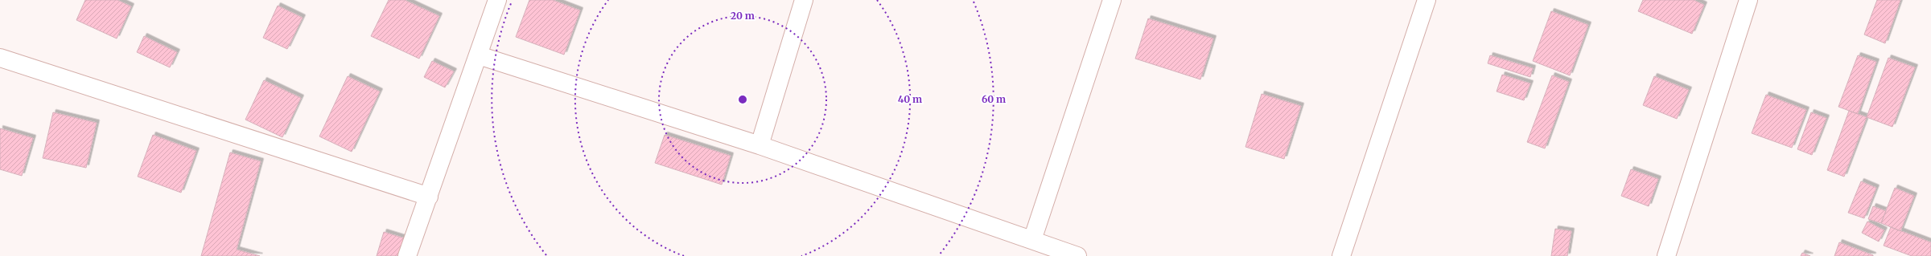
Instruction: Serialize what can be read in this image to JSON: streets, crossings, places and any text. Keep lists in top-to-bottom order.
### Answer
{
  "rings": ["20 m", "40 m", "60 m"]
}
